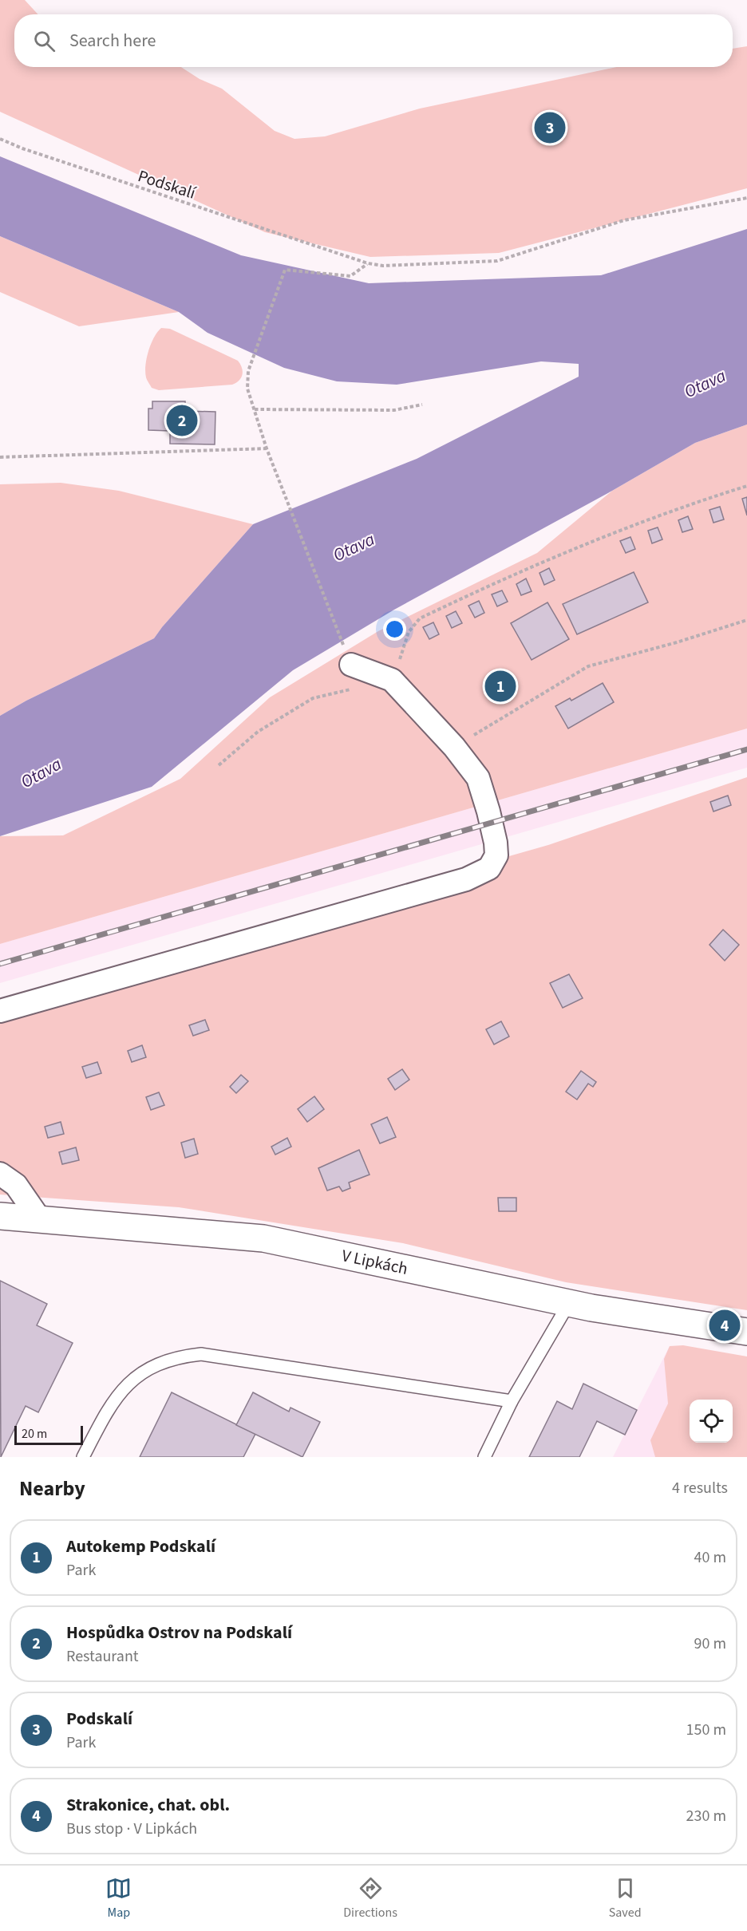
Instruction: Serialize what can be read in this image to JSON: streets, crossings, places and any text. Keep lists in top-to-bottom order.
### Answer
{
  "streets": {
    "street": ["V Lipkách"],
    "path": ["Podskalí"]
  },
  "water": ["Otava"],
  "scale_bar": "20 m",
  "page": {
    "search": "Search here",
    "pins": [
      "3",
      "2",
      "1",
      "4"
    ],
    "scale": "20 m",
    "heading": ["Nearby", "4 results"],
    "list": [
      {
        "mark": "1",
        "name": "Autokemp Podskalí",
        "note": "Park",
        "value": "40 m"
      },
      {
        "mark": "2",
        "name": "Hospůdka Ostrov na Podskalí",
        "note": "Restaurant",
        "value": "90 m"
      },
      {
        "mark": "3",
        "name": "Podskalí",
        "note": "Park",
        "value": "150 m"
      },
      {
        "mark": "4",
        "name": "Strakonice, chat. obl.",
        "note": "Bus stop · V Lipkách",
        "value": "230 m"
      }
    ],
    "nav": ["Map", "Directions", "Saved"]
  }
}
